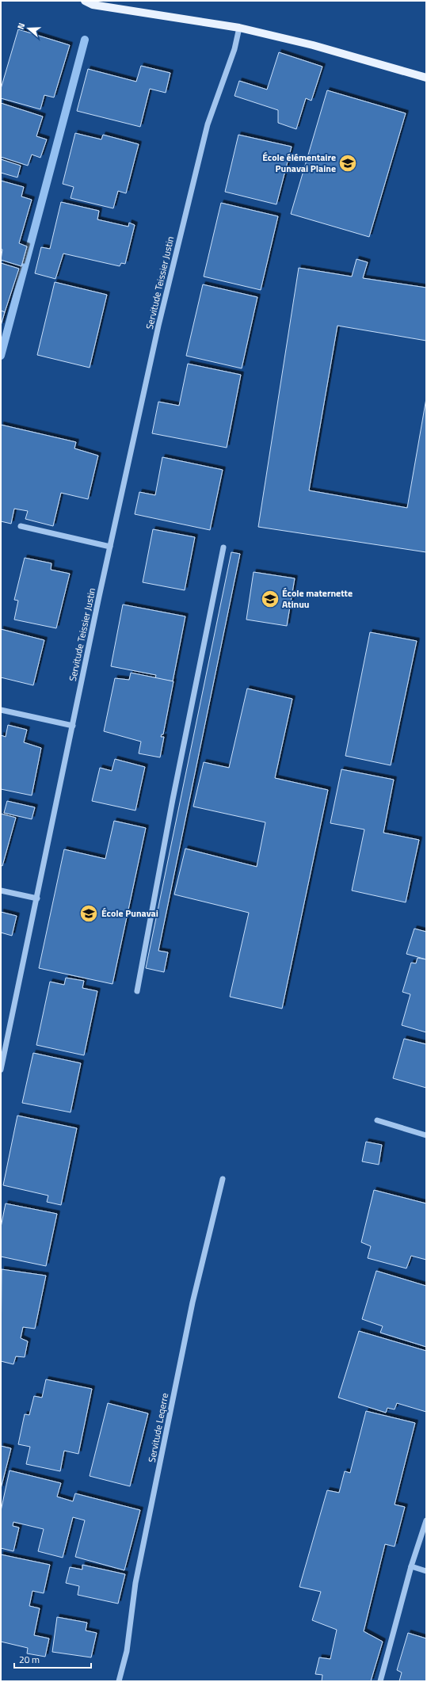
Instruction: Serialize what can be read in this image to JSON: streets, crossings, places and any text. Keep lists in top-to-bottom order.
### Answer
{
  "streets": {
    "street": ["Servitude Teissier Justin", "Servitude Leqerre"]
  },
  "places": {
    "school or university": ["École élémentaire Punavai Plaine", "École maternette Atinuu", "École Punavai"]
  },
  "scale_bar": "20 m",
  "north": "left"
}
